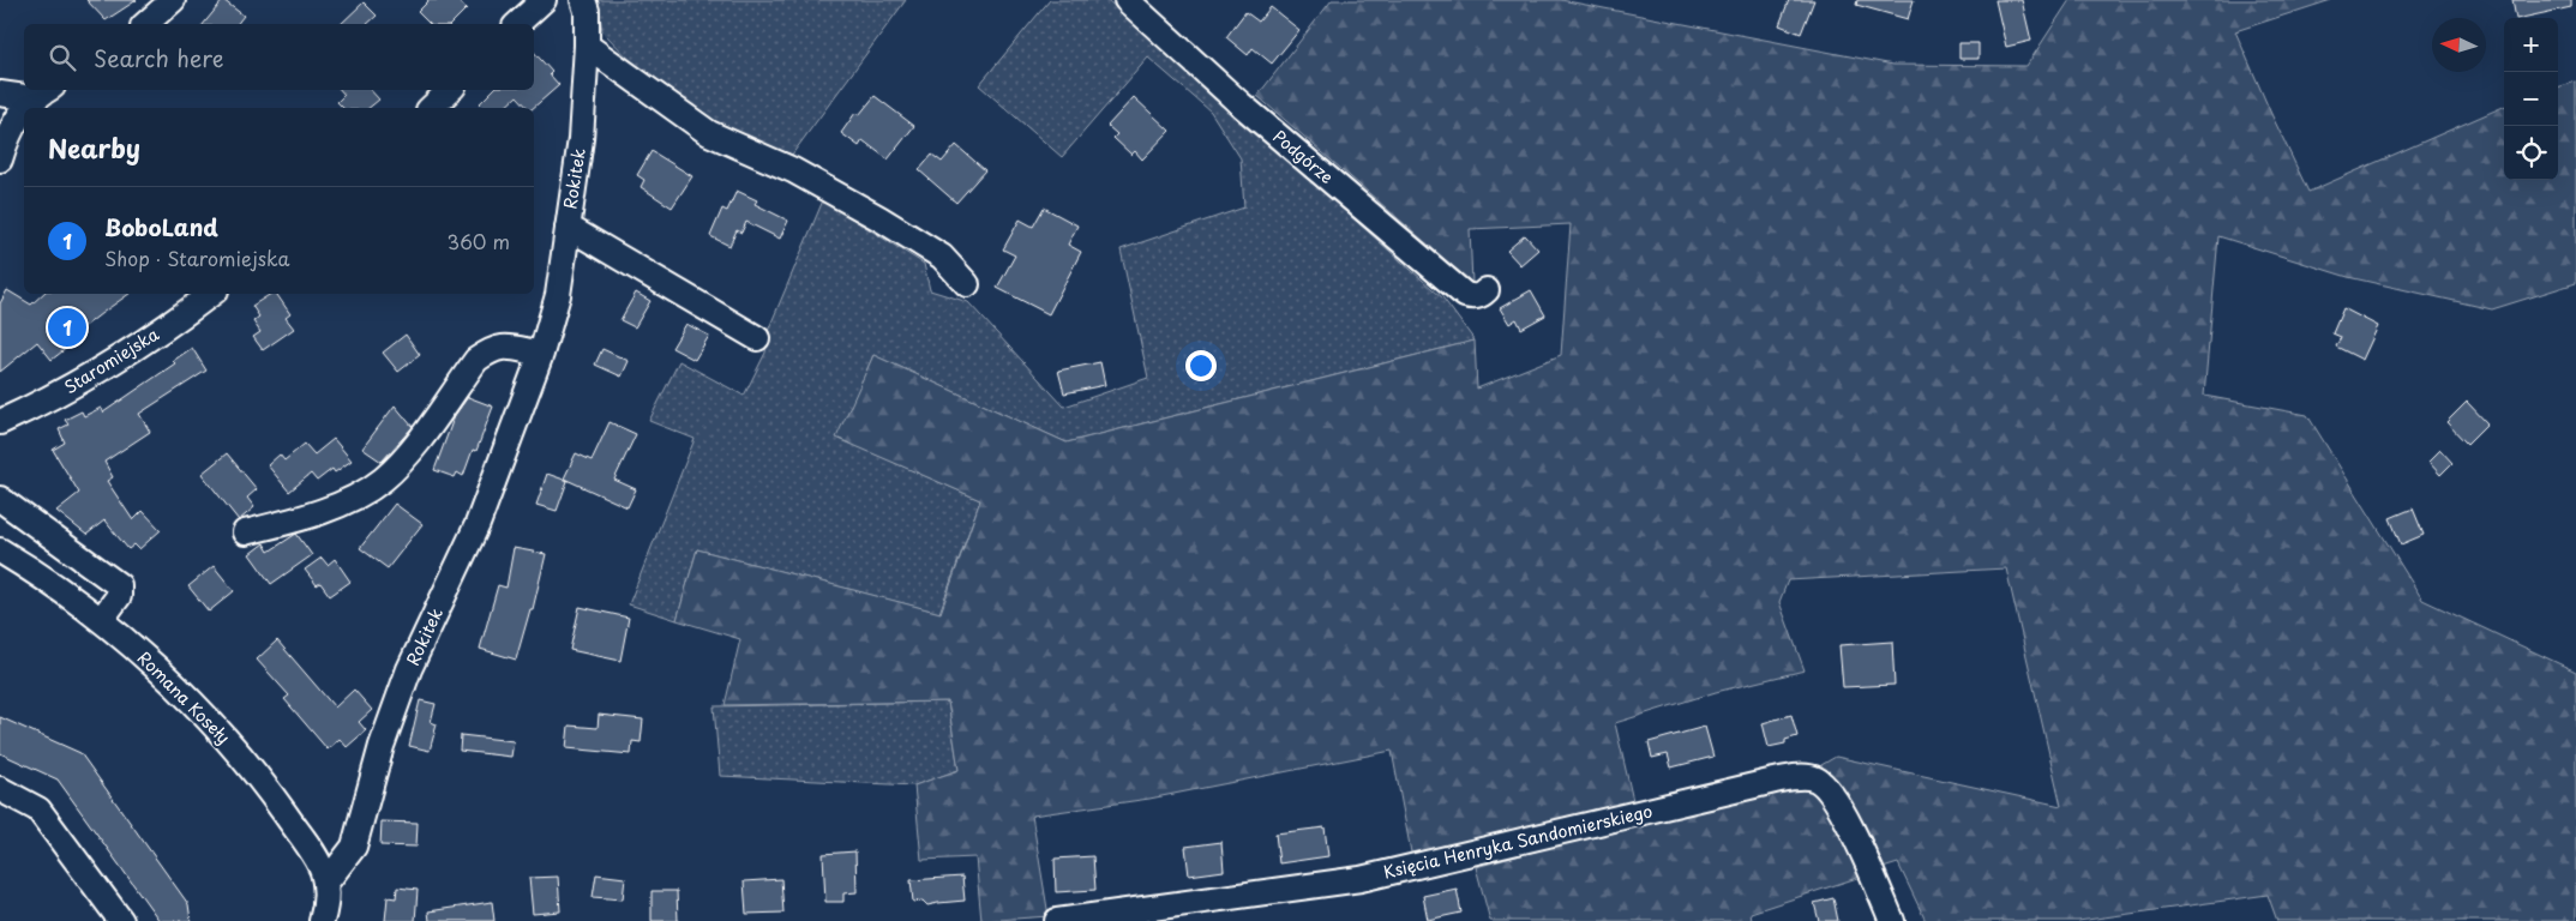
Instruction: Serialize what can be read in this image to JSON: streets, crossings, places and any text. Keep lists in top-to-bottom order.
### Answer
{
  "streets": {
    "street": [
      "Podgórze",
      "Rokitek",
      "Staromiejska",
      "Romana Koseły",
      "Księcia Henryka Sandomierskiego"
    ]
  },
  "crossings": [
    ["Rokitek", "Romana Koseły"]
  ],
  "north": "left",
  "page": {
    "map_buttons": ["+", "−"],
    "search": "Search here",
    "heading": "Nearby",
    "list": [
      {
        "mark": "1",
        "name": "BoboLand",
        "note": "Shop · Staromiejska",
        "value": "360 m"
      }
    ],
    "pins": "1"
  }
}
